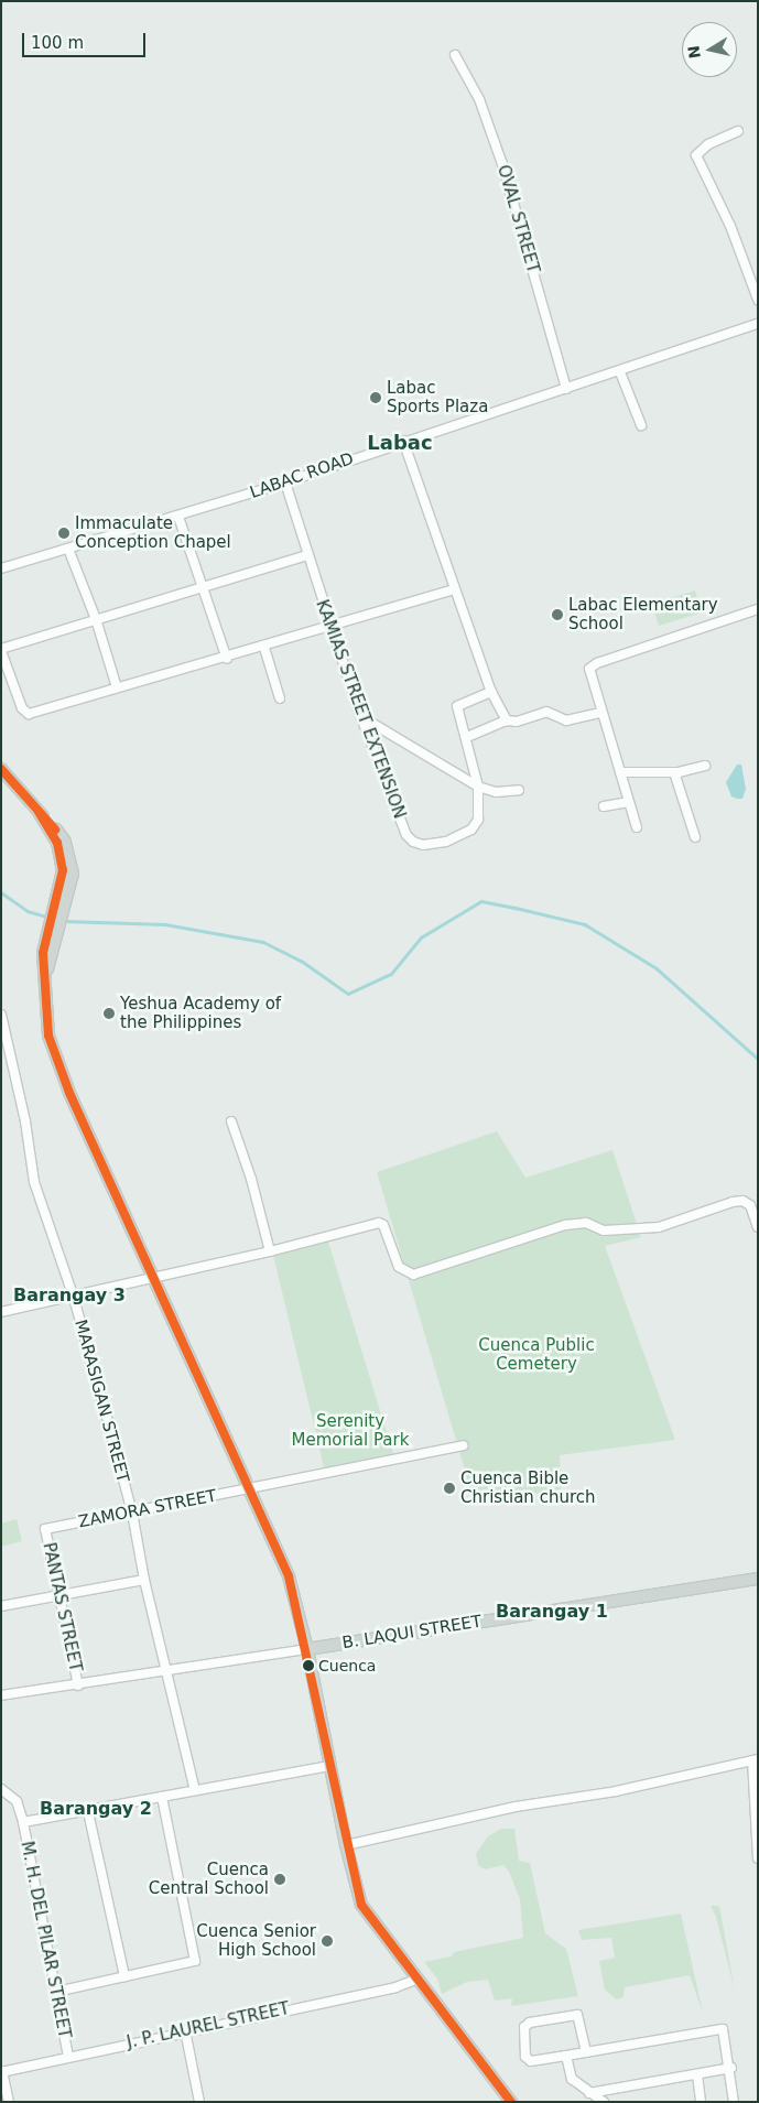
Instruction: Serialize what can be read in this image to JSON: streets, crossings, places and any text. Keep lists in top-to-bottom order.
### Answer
{
  "streets": {
    "main road": ["B. LAQUI STREET"],
    "street": [
      "OVAL STREET",
      "LABAC ROAD",
      "KAMIAS STREET EXTENSION",
      "MARASIGAN STREET",
      "ZAMORA STREET",
      "PANTAS STREET",
      "M. H. DEL PILAR STREET",
      "J. P. LAUREL STREET"
    ]
  },
  "crossings": [
    ["OVAL STREET", "LABAC ROAD"],
    ["LABAC ROAD", "KAMIAS STREET EXTENSION"],
    ["MARASIGAN STREET", "ZAMORA STREET"],
    ["MARASIGAN STREET", "B. LAQUI STREET"],
    ["ZAMORA STREET", "PANTAS STREET"],
    ["PANTAS STREET", "B. LAQUI STREET"],
    ["M. H. DEL PILAR STREET", "J. P. LAUREL STREET"]
  ],
  "districts": [
    "Labac",
    "Barangay 3",
    "Barangay 1",
    "Barangay 2"
  ],
  "parks": ["Cuenca Public Cemetery", "Serenity Memorial Park"],
  "places": [
    "Labac Sports Plaza",
    "Immaculate Conception Chapel",
    "Labac Elementary School",
    "Yeshua Academy of the Philippines",
    "Cuenca Bible Christian church",
    "Cuenca",
    "Cuenca Central School",
    "Cuenca Senior High School"
  ],
  "scale_bar": "100 m",
  "north": "left"
}
